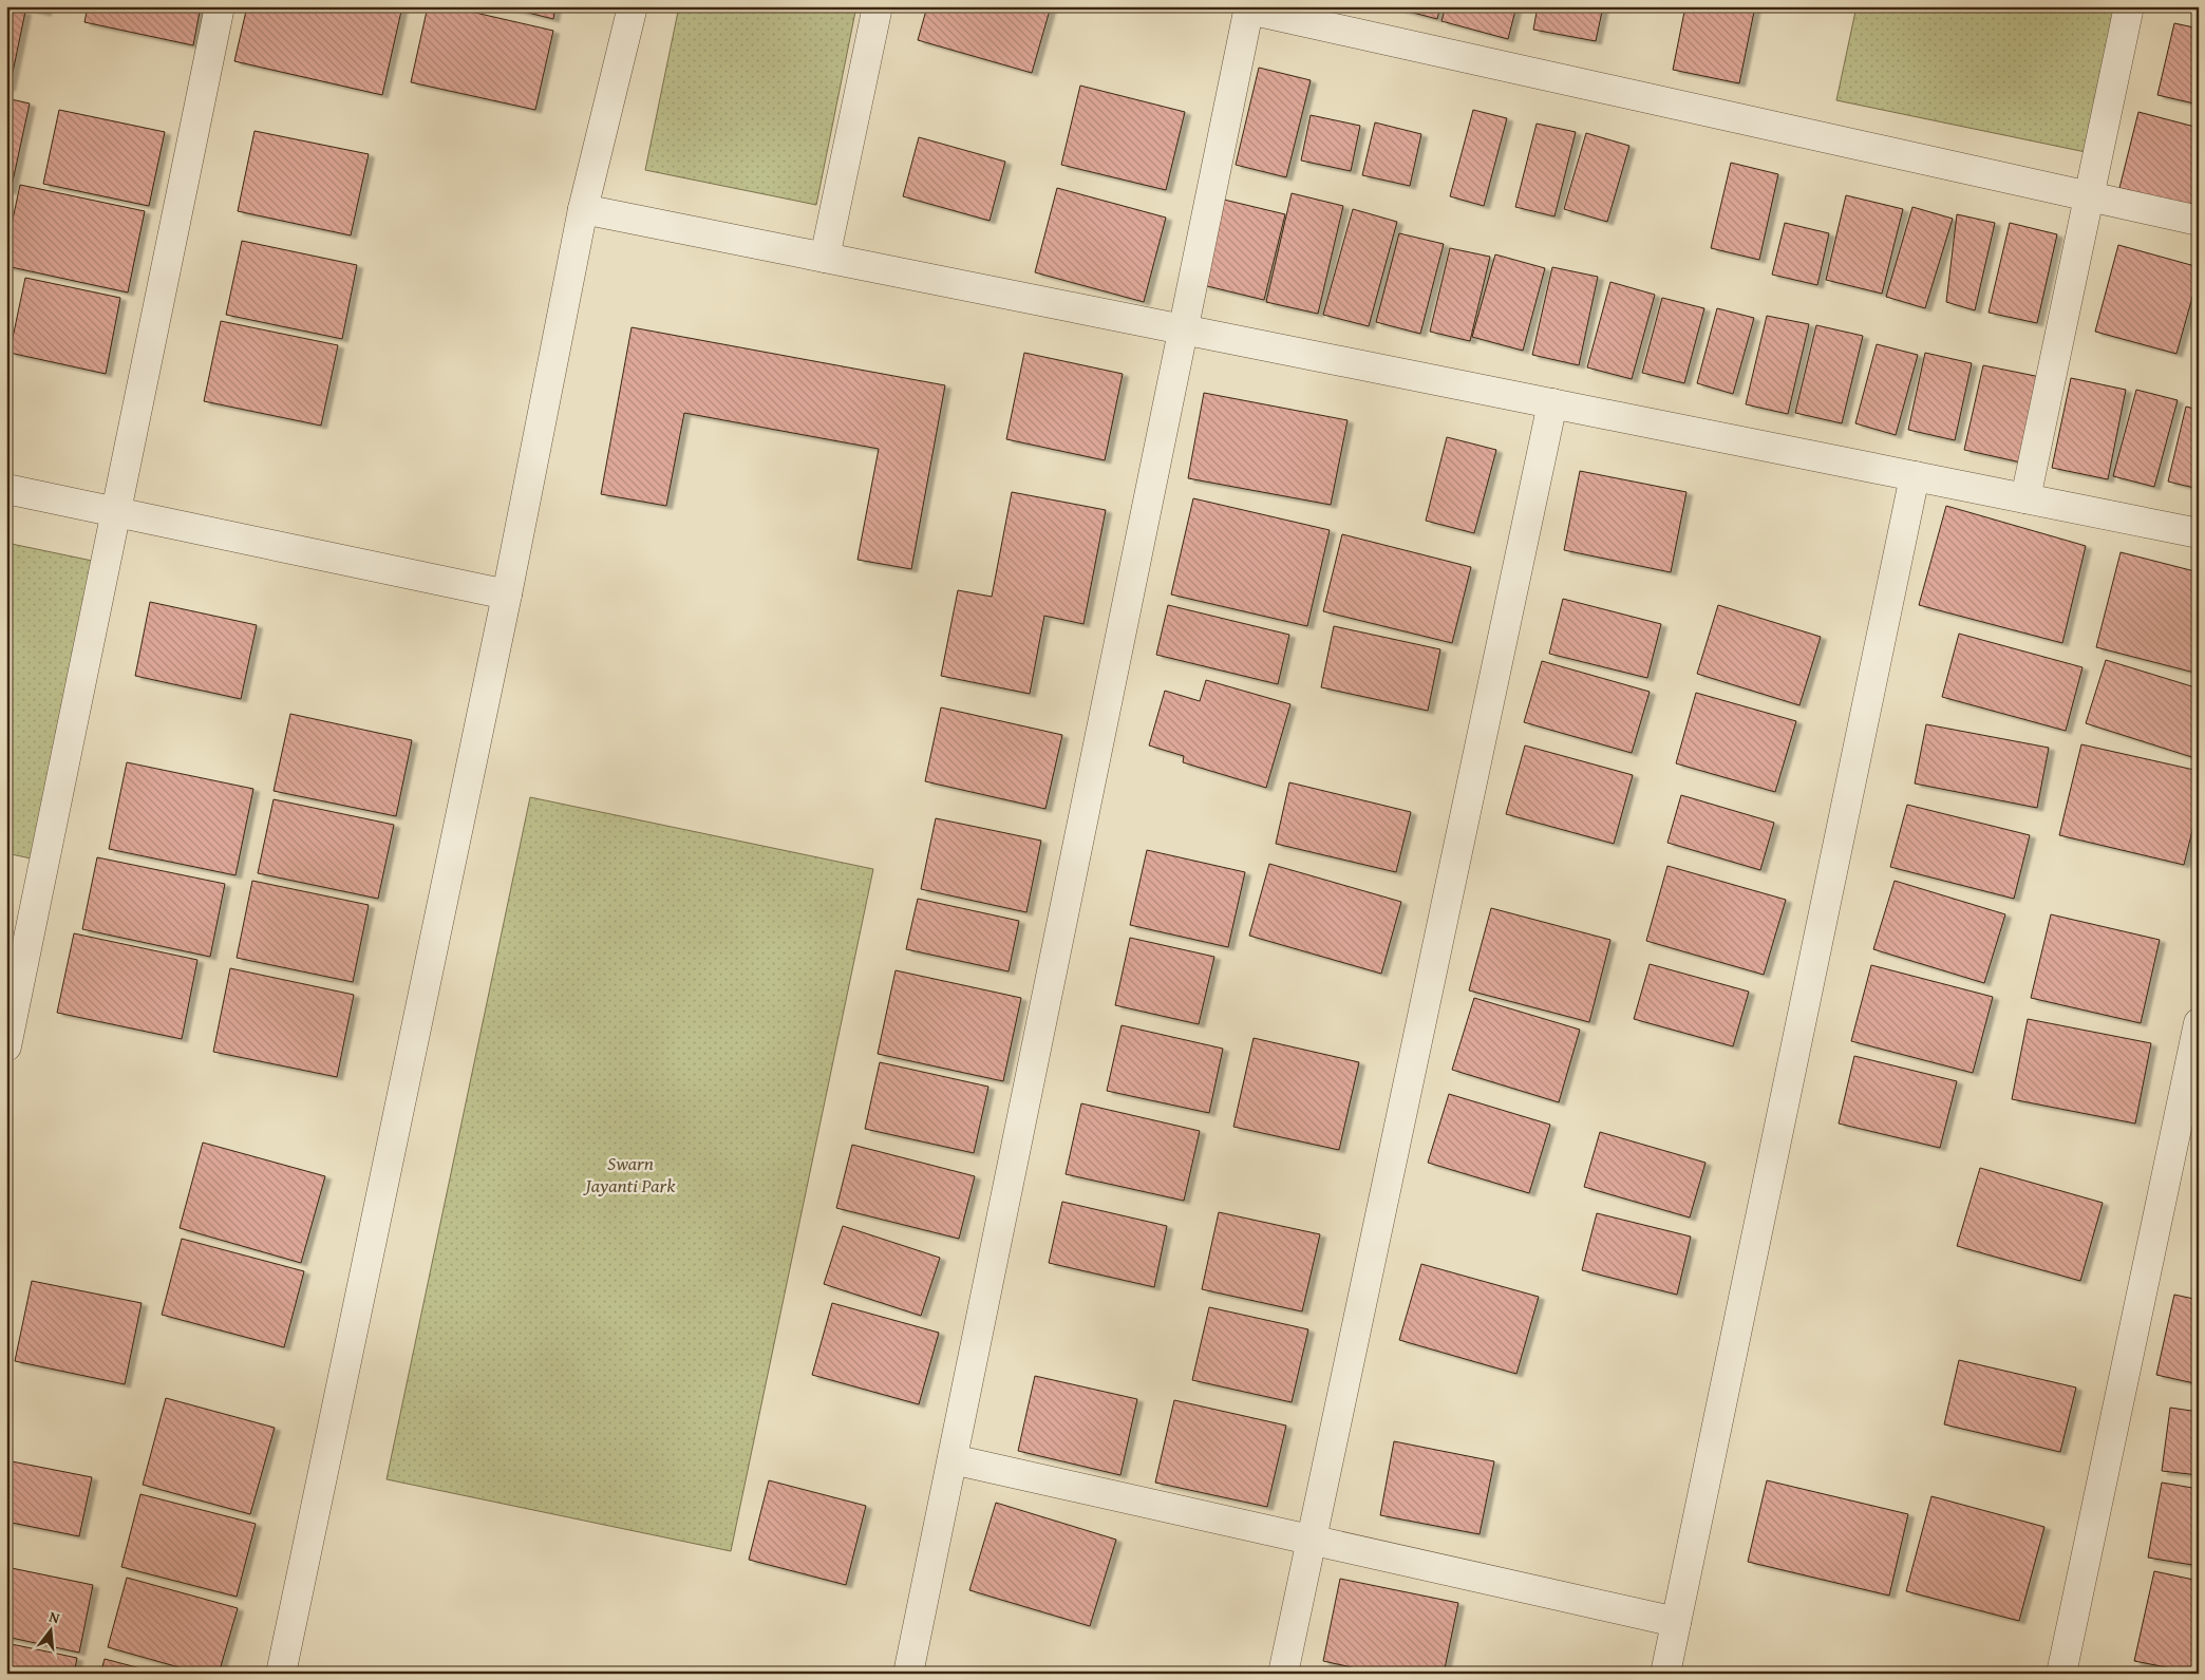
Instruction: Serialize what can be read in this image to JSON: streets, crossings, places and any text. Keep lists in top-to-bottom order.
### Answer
{
  "parks": ["Swarn Jayanti Park"],
  "north": "top"
}
